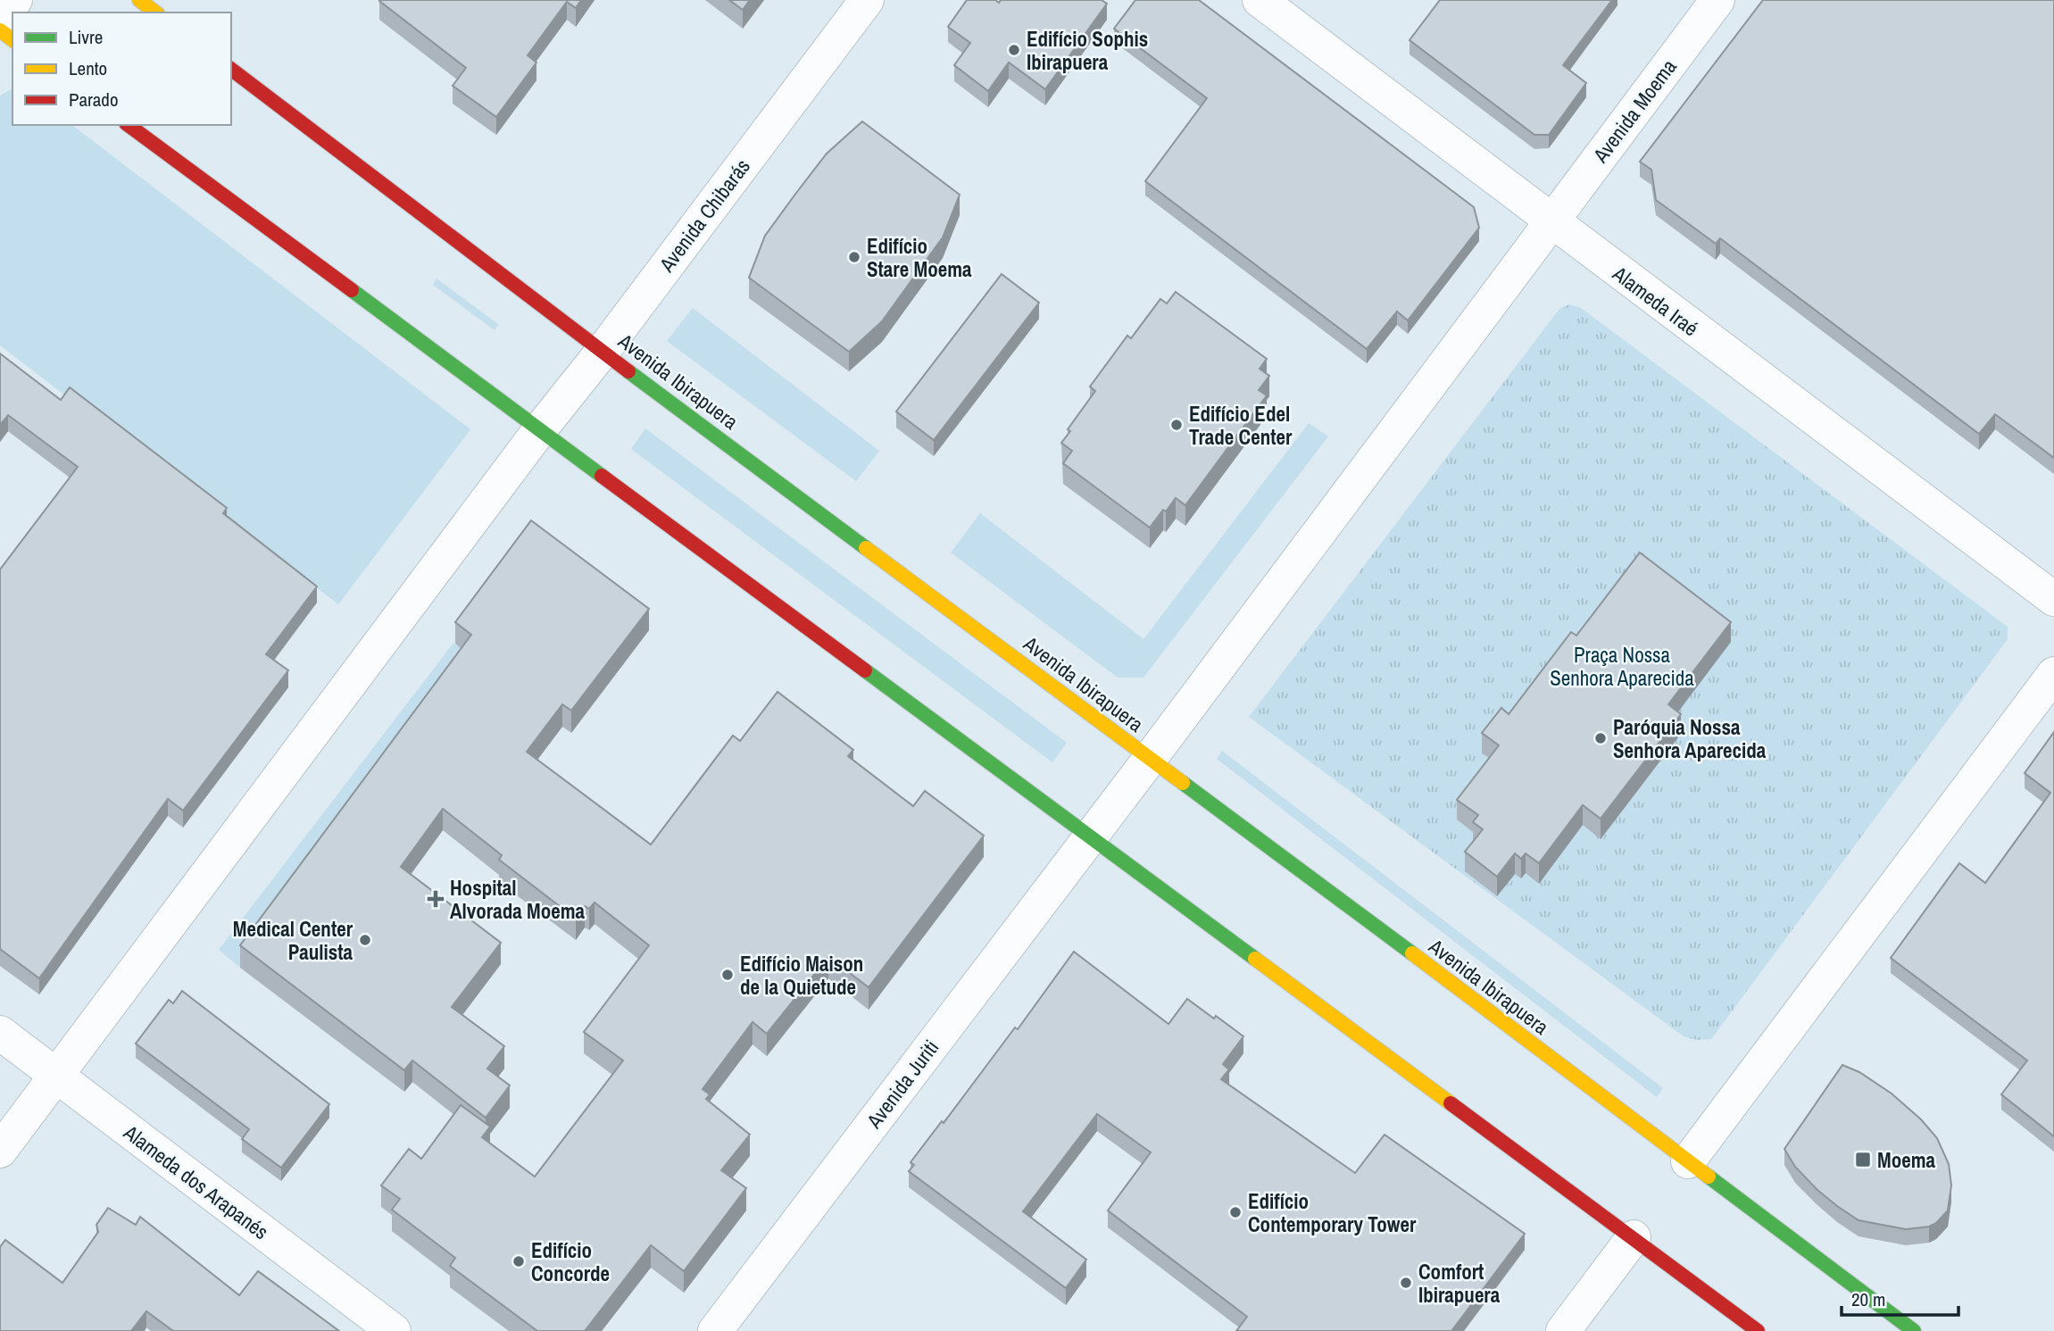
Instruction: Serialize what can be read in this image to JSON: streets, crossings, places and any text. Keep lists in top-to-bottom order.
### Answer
{
  "streets": {
    "main road": ["Avenida Ibirapuera"],
    "street": [
      "Avenida Moema",
      "Avenida Chibarás",
      "Alameda Iraé",
      "Avenida Juriti",
      "Alameda dos Arapanés"
    ]
  },
  "crossings": [
    ["Avenida Moema", "Alameda Iraé"],
    ["Avenida Chibarás", "Avenida Ibirapuera"],
    ["Avenida Chibarás", "Alameda dos Arapanés"]
  ],
  "parks": ["Praça Nossa Senhora Aparecida"],
  "places": {
    "other": [
      "Edifício Sophis Ibirapuera",
      "Edifício Stare Moema",
      "Edifício Edel Trade Center",
      "Paróquia Nossa Senhora Aparecida",
      "Medical Center Paulista",
      "Edifício Maison de la Quietude",
      "Edifício Contemporary Tower",
      "Edifício Concorde",
      "Comfort Ibirapuera"
    ],
    "health": ["Hospital Alvorada Moema"],
    "transit": ["Moema"]
  },
  "legend": ["Livre", "Lento", "Parado"],
  "scale_bar": "20 m"
}
